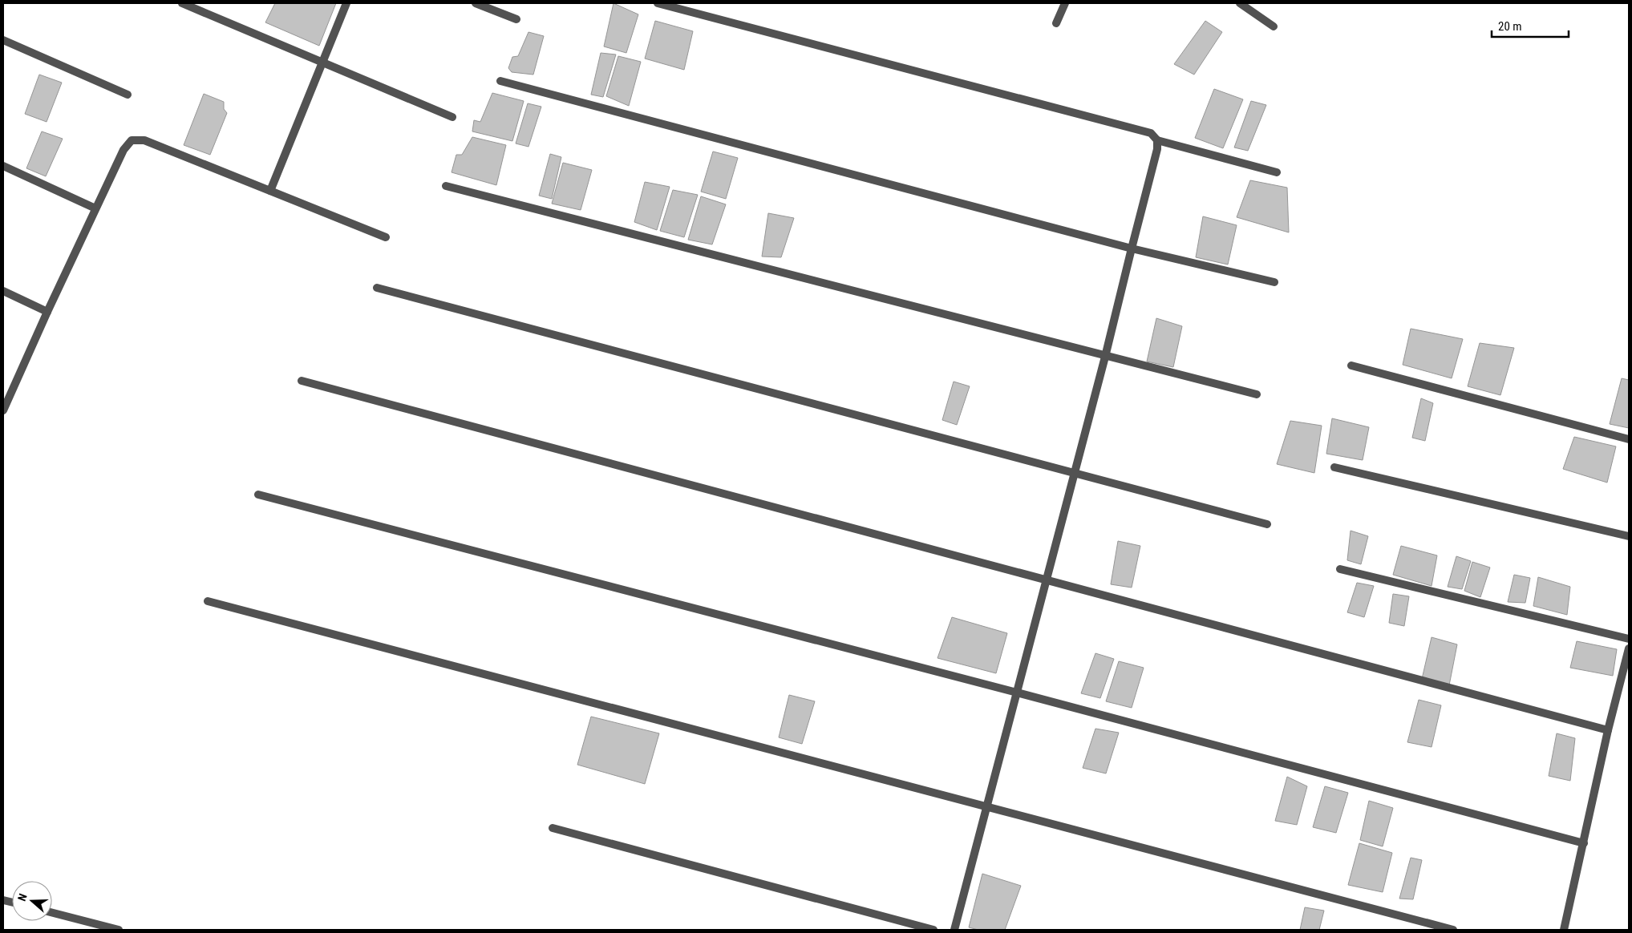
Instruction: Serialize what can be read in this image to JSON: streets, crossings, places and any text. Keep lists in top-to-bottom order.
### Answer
{
  "scale_bar": "20 m",
  "north": "left"
}
